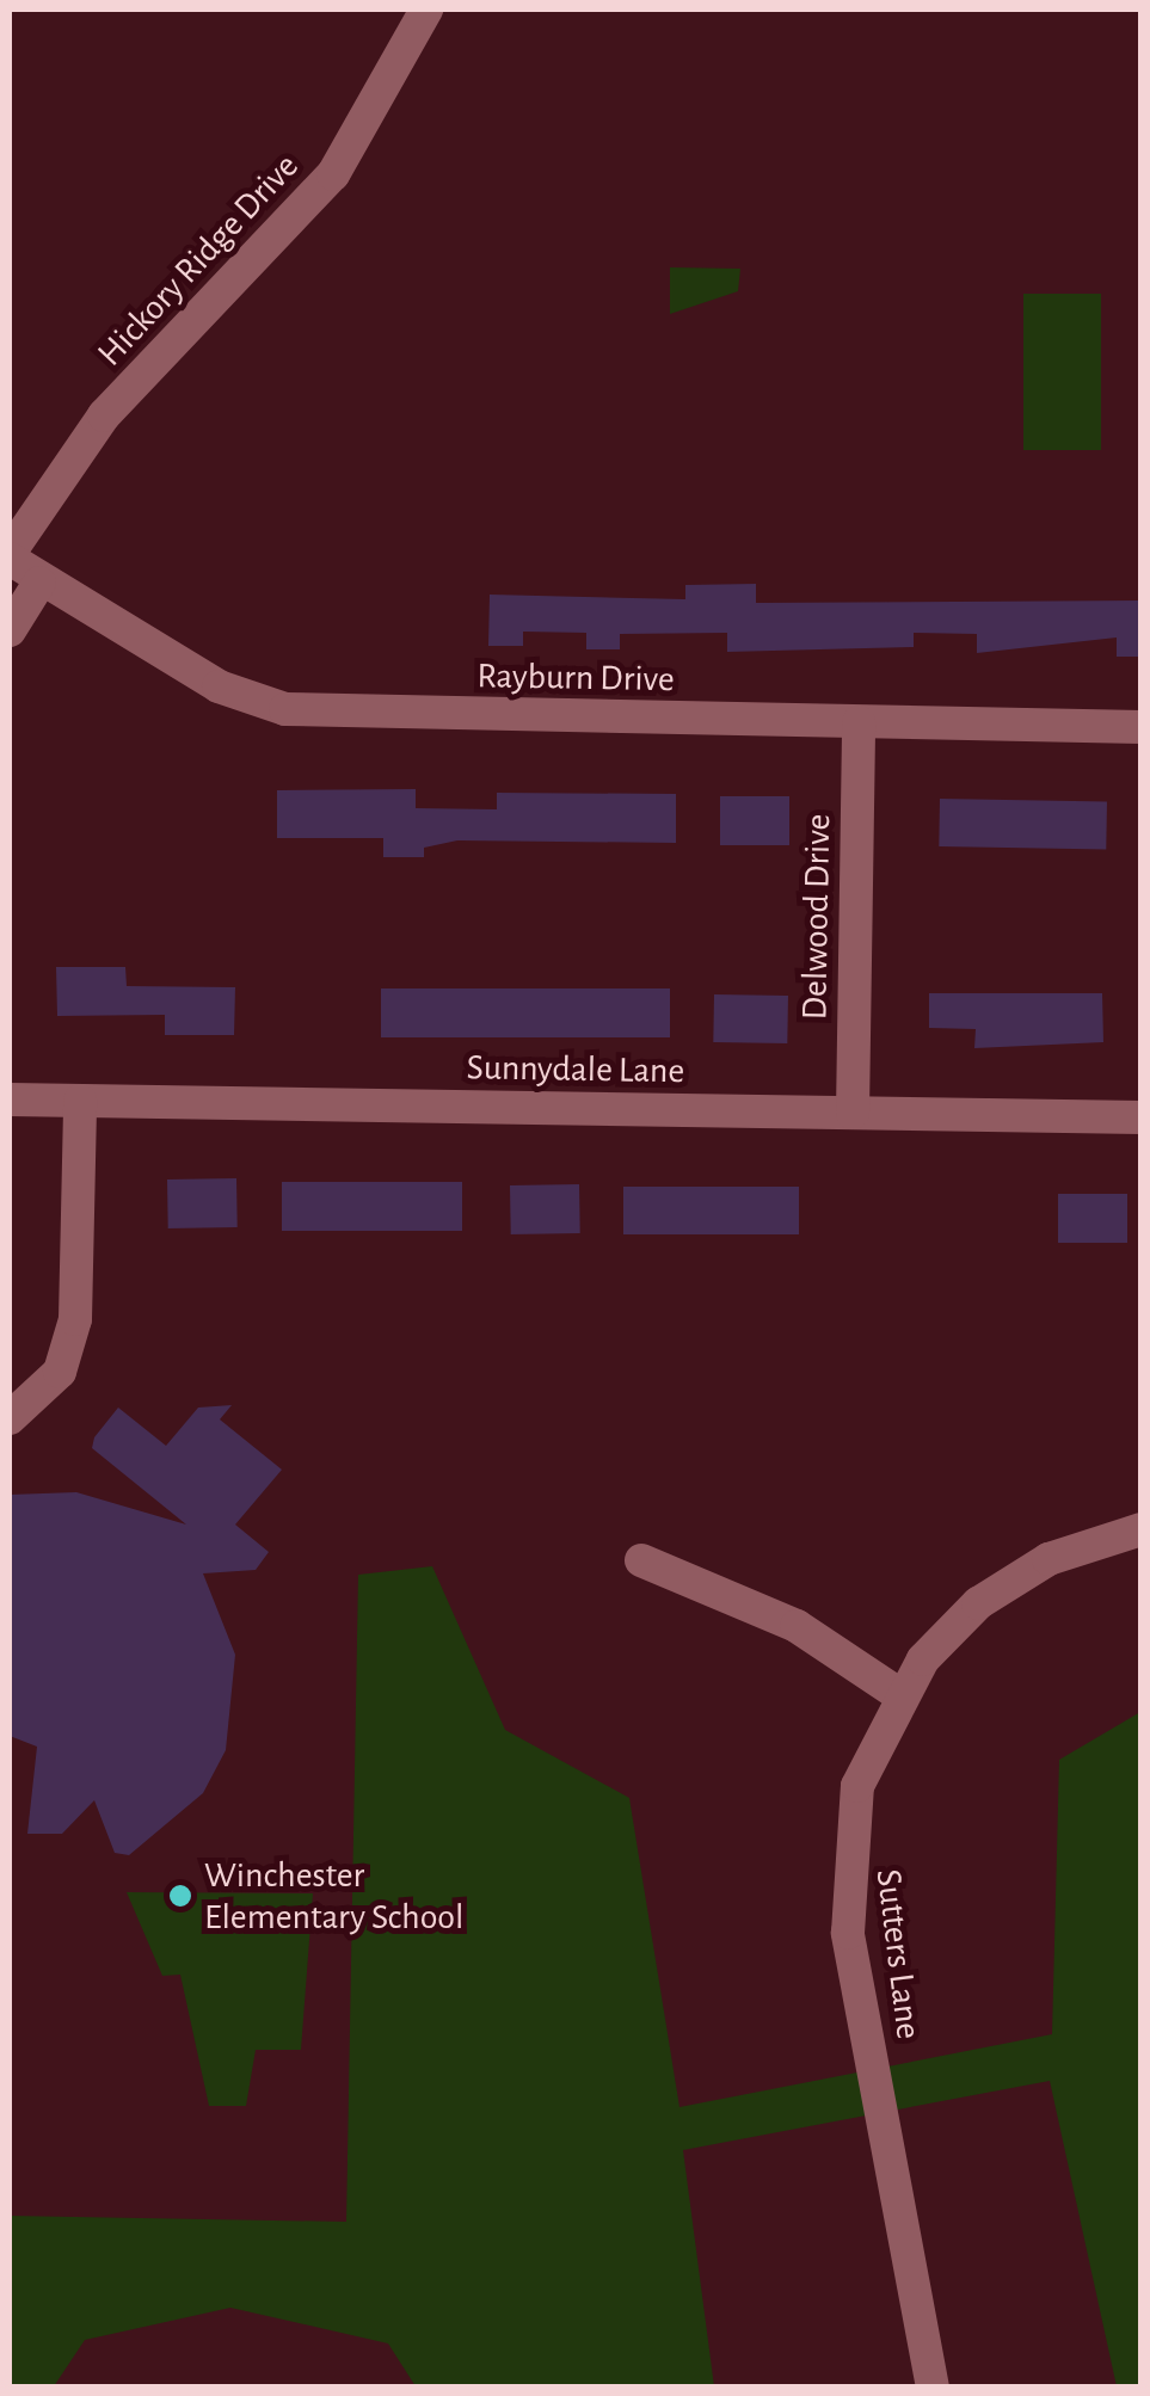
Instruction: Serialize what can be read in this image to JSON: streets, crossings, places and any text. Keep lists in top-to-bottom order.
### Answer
{
  "streets": {
    "street": [
      "Hickory Ridge Drive",
      "Rayburn Drive",
      "Delwood Drive",
      "Sunnydale Lane",
      "Sutters Lane"
    ]
  },
  "crossings": [
    ["Hickory Ridge Drive", "Rayburn Drive"],
    ["Rayburn Drive", "Delwood Drive"],
    ["Delwood Drive", "Sunnydale Lane"]
  ],
  "places": ["Winchester Elementary School"]
}
